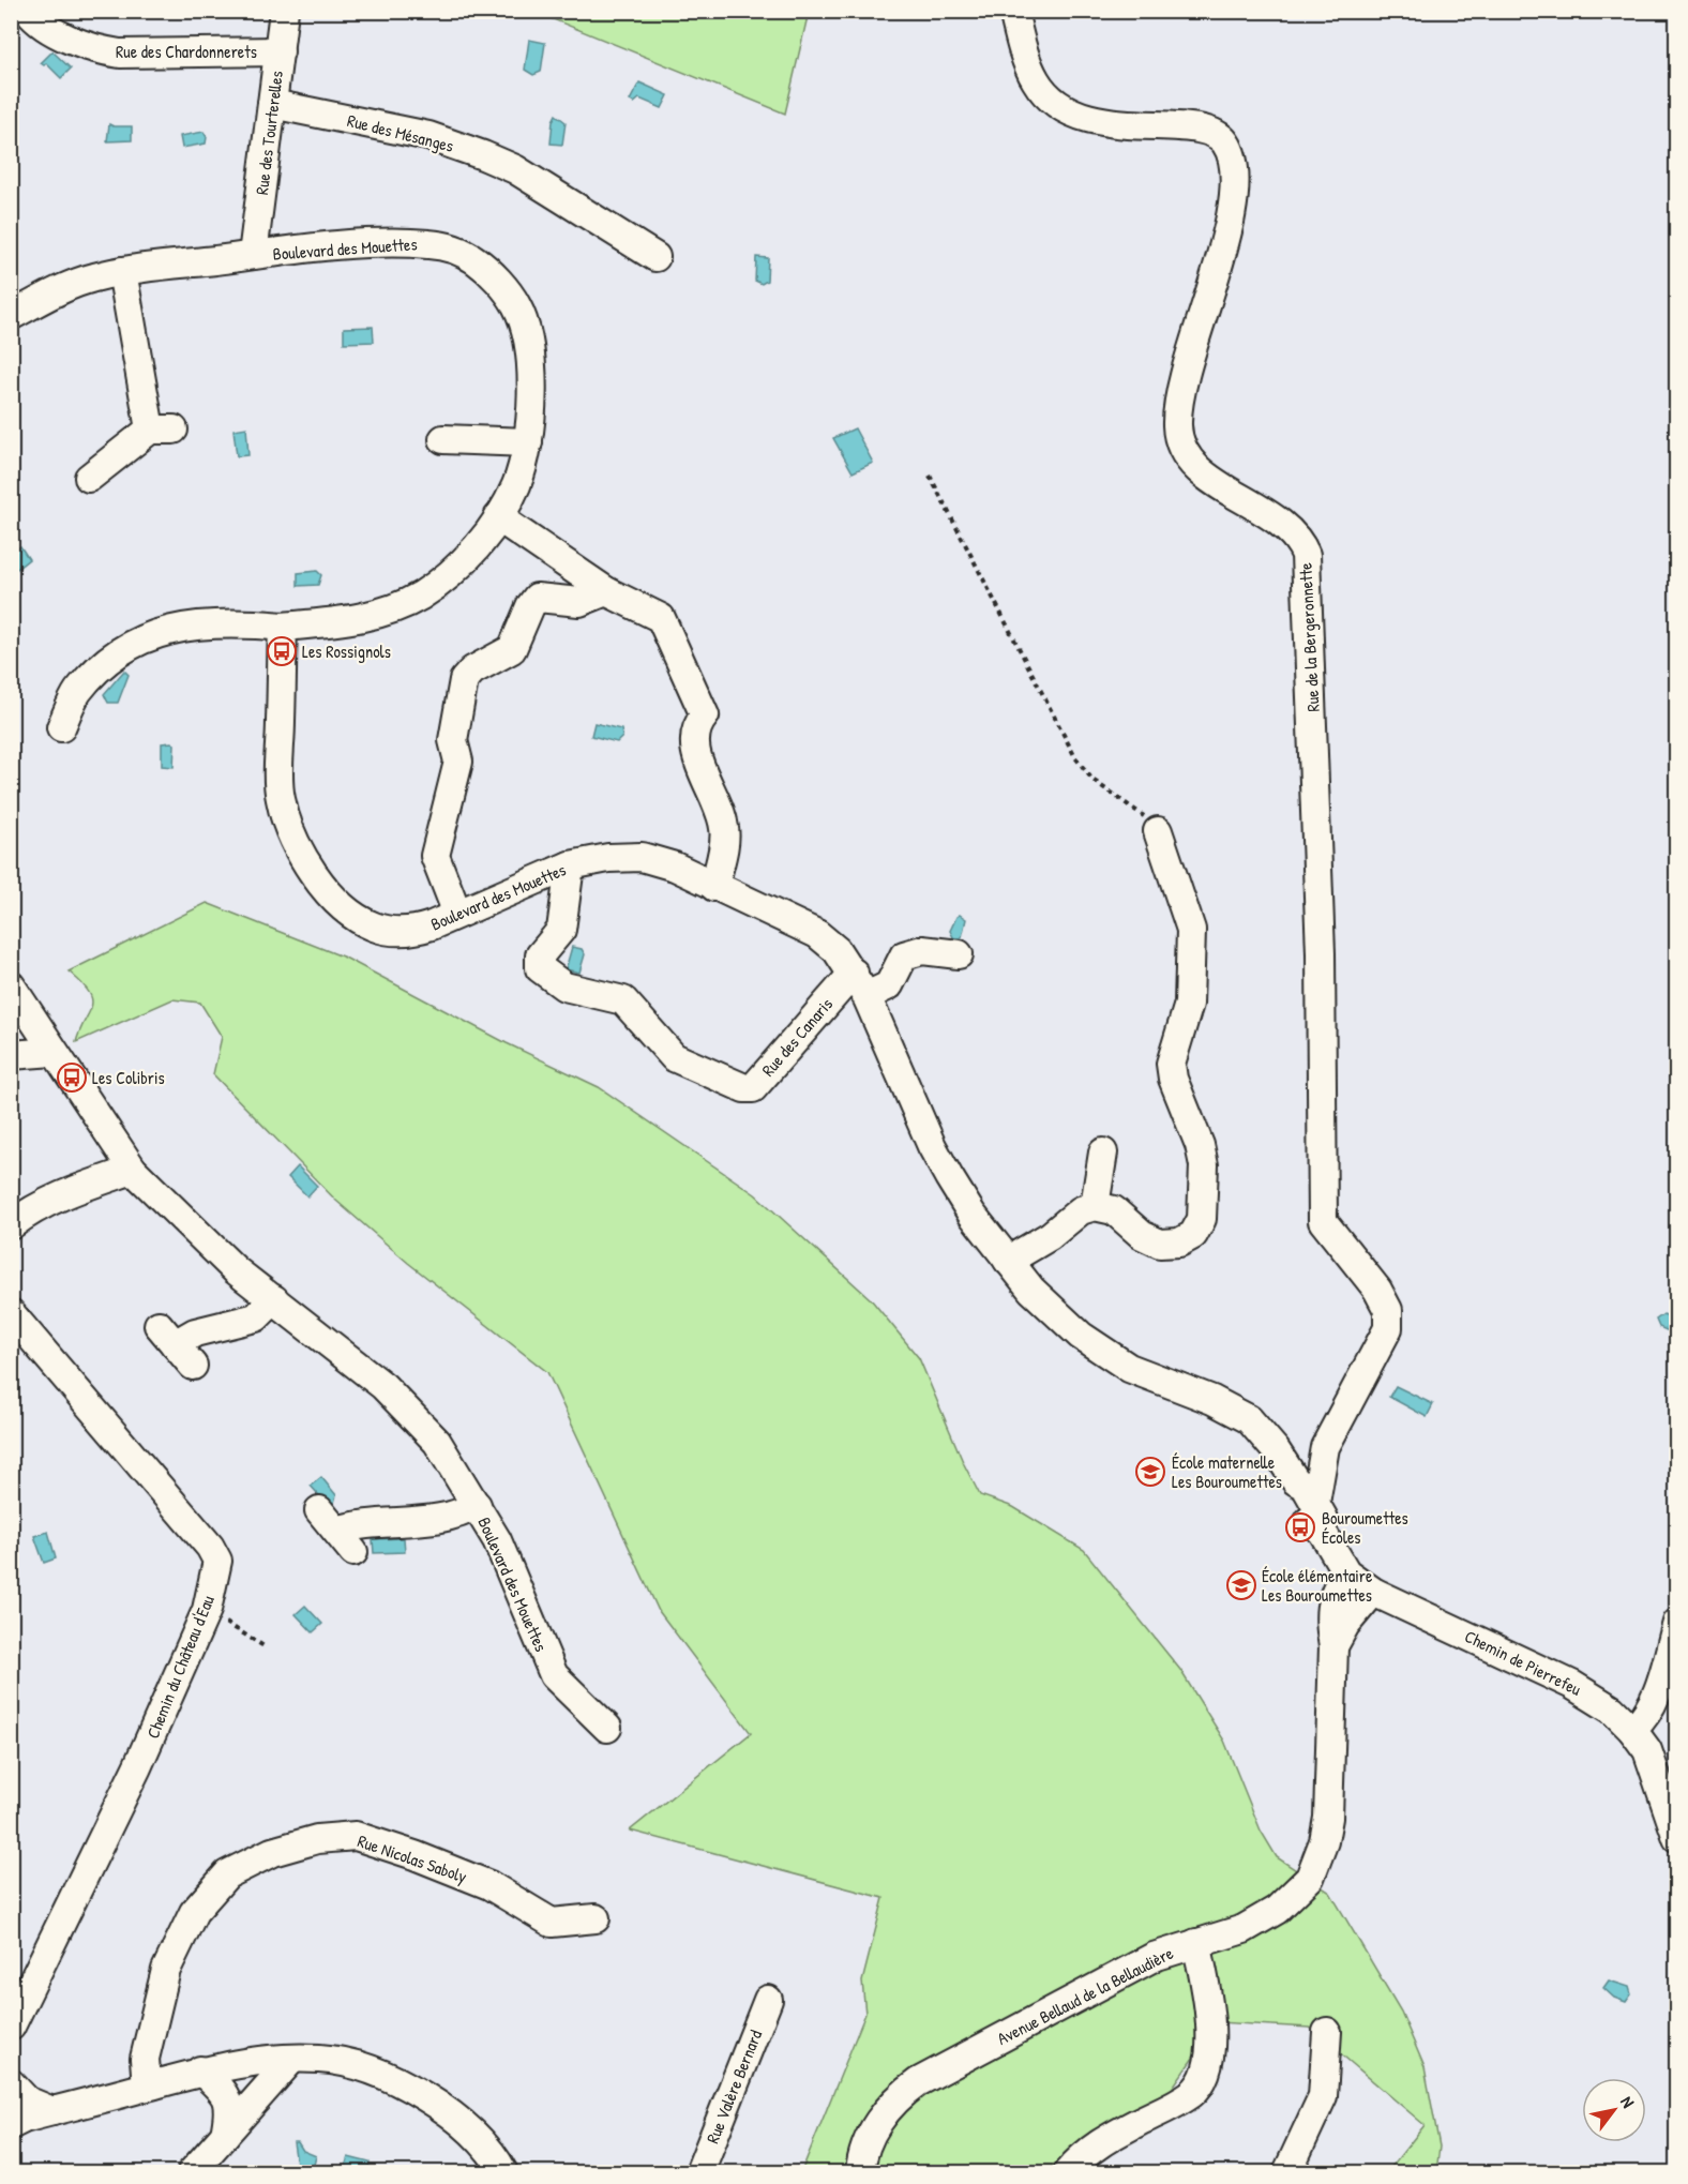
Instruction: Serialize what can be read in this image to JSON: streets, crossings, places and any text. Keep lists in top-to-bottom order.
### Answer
{
  "streets": {
    "street": [
      "Rue des Chardonnerets",
      "Rue des Tourterelles",
      "Rue des Mésanges",
      "Boulevard des Mouettes",
      "Rue de la Bergeronnette",
      "Rue des Canaris",
      "Chemin de Pierrefeu",
      "Chemin du Château d'Eau",
      "Rue Nicolas Saboly",
      "Avenue Bellaud de la Bellaudière",
      "Rue Valère Bernard"
    ]
  },
  "crossings": [
    ["Rue des Chardonnerets", "Rue des Tourterelles"],
    ["Rue des Tourterelles", "Rue des Mésanges"],
    ["Rue des Tourterelles", "Boulevard des Mouettes"],
    ["Boulevard des Mouettes", "Rue des Canaris"],
    ["Boulevard des Mouettes", "Chemin de Pierrefeu"],
    ["Rue de la Bergeronnette", "Chemin de Pierrefeu"],
    ["Chemin de Pierrefeu", "Avenue Bellaud de la Bellaudière"]
  ],
  "places": {
    "bus stop": ["Les Rossignols", "Les Colibris", "Bouroumettes Écoles"],
    "school or university": ["École maternelle Les Bouroumettes", "École élémentaire Les Bouroumettes"]
  },
  "north": "top right"
}
